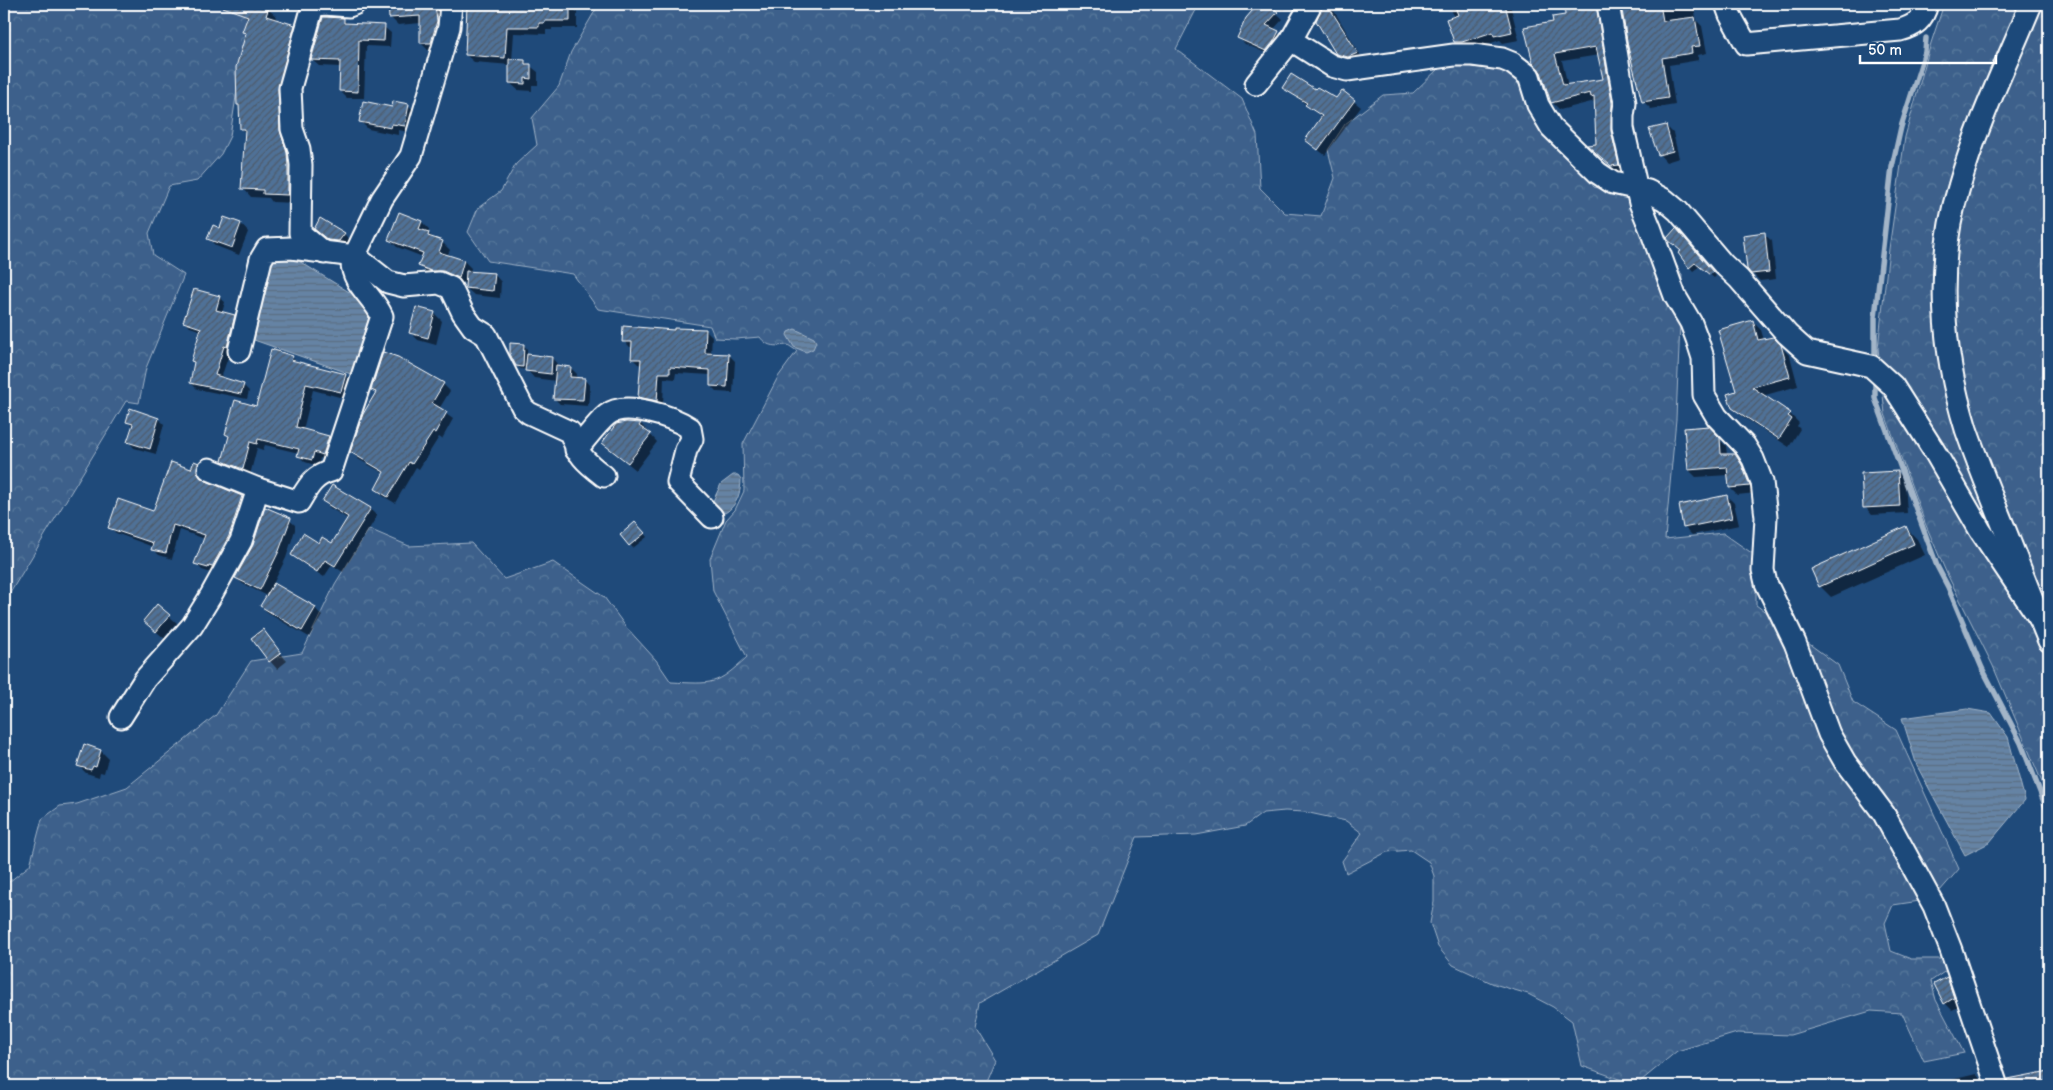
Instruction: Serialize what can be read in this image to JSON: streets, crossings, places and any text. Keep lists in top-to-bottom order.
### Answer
{
  "scale_bar": "50 m"
}
